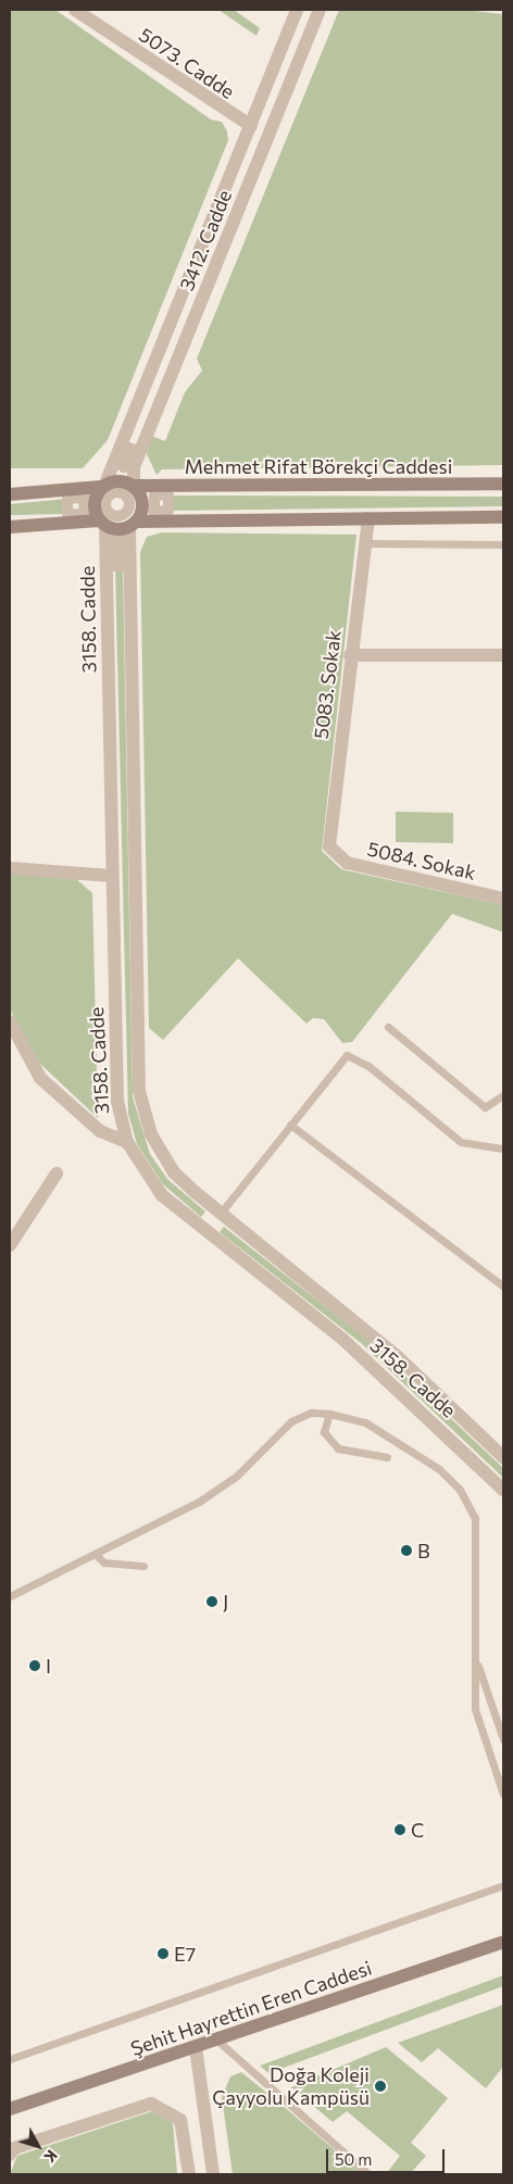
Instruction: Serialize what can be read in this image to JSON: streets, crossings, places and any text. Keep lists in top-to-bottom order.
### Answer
{
  "streets": {
    "main road": ["Mehmet Rifat Börekçi Caddesi", "Şehit Hayrettin Eren Caddesi"],
    "street": [
      "5073. Cadde",
      "3412. Cadde",
      "3158. Cadde",
      "5083. Sokak",
      "5084. Sokak"
    ]
  },
  "crossings": [
    ["5073. Cadde", "3412. Cadde"],
    ["3412. Cadde", "Mehmet Rifat Börekçi Caddesi"],
    ["3412. Cadde", "3158. Cadde"],
    ["Mehmet Rifat Börekçi Caddesi", "3158. Cadde"],
    ["5083. Sokak", "5084. Sokak"]
  ],
  "places": [
    "B",
    "J",
    "I",
    "C",
    "E7",
    "Doğa Koleji Çayyolu Kampüsü"
  ],
  "scale_bar": "50 m",
  "north": "bottom right"
}
